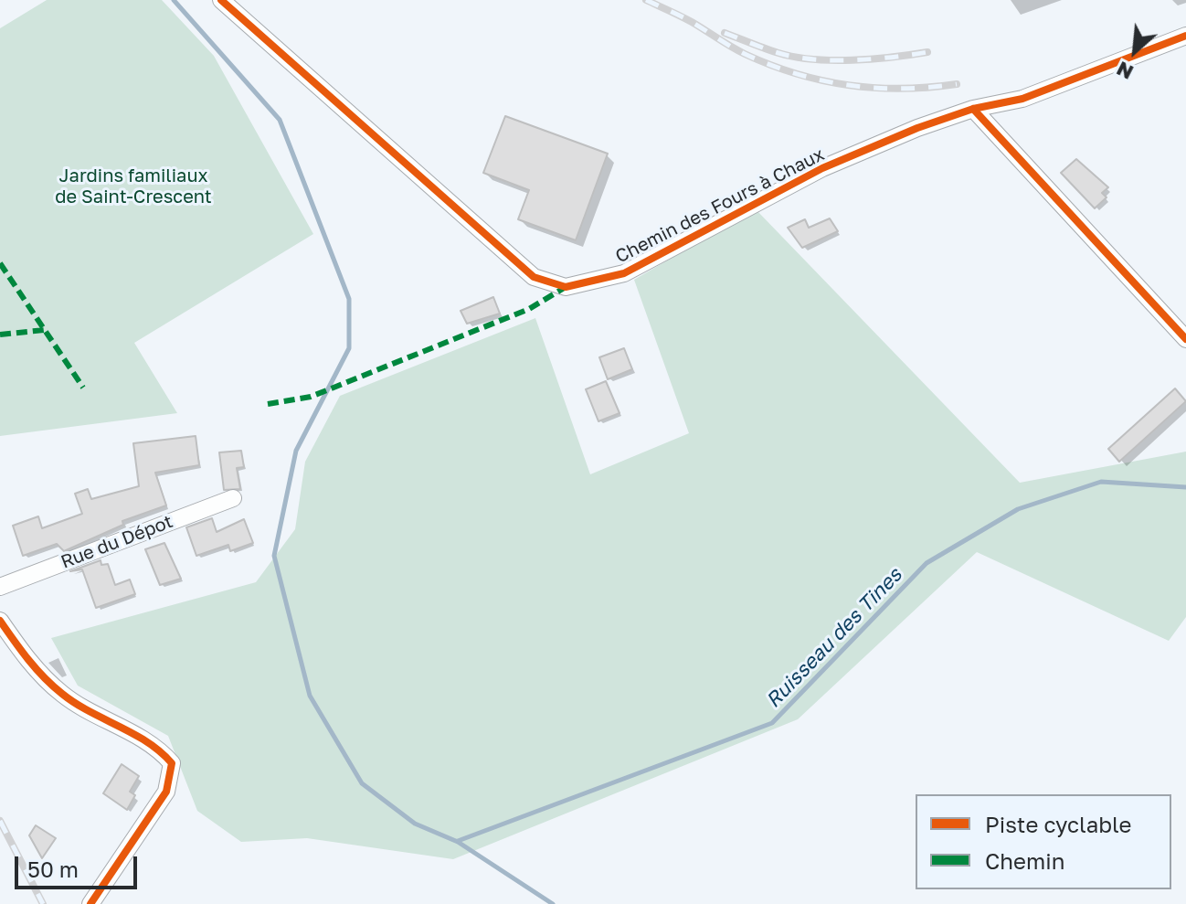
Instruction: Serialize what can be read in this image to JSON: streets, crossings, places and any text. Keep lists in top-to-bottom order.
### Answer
{
  "streets": {
    "street": ["Chemin des Fours à Chaux", "Rue du Dépot"]
  },
  "water": ["Ruisseau des Tines"],
  "parks": ["Jardins familiaux de Saint-Crescent"],
  "legend": ["Piste cyclable", "Chemin"],
  "scale_bar": "50 m",
  "north": "bottom left"
}
